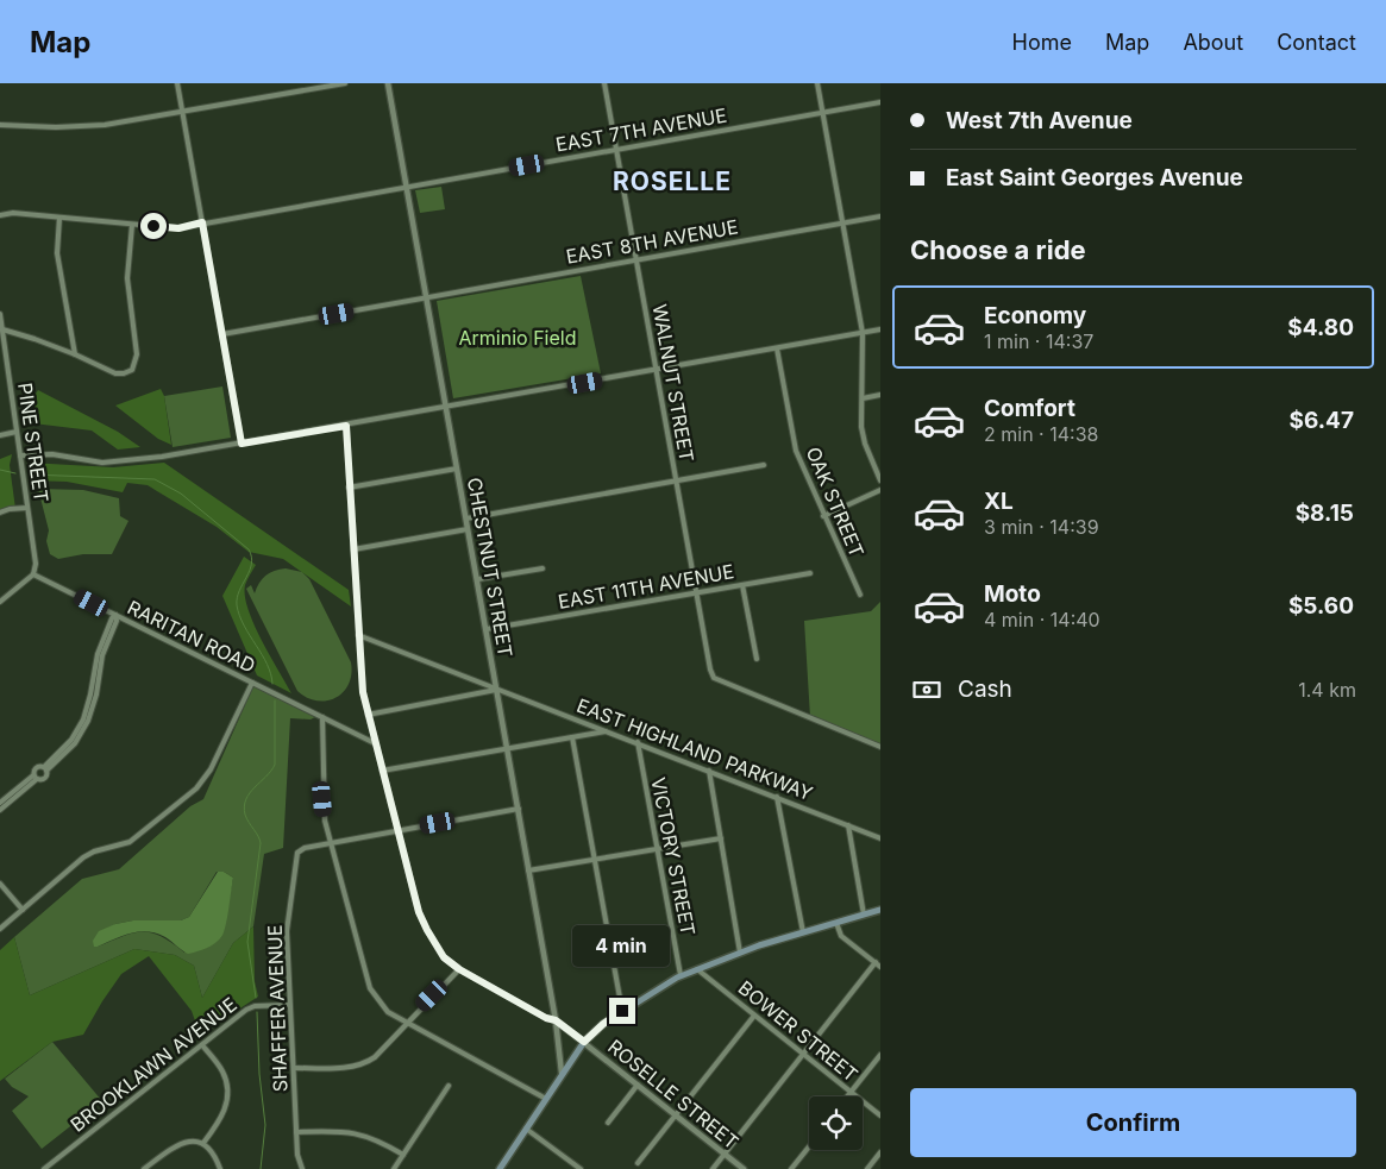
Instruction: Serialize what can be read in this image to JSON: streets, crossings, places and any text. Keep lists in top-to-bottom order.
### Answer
{
  "streets": {
    "street": [
      "EAST 7TH AVENUE",
      "EAST 8TH AVENUE",
      "WALNUT STREET",
      "PINE STREET",
      "OAK STREET",
      "CHESTNUT STREET",
      "EAST 11TH AVENUE",
      "RARITAN ROAD",
      "EAST HIGHLAND PARKWAY",
      "VICTORY STREET",
      "SHAFFER AVENUE",
      "BOWER STREET",
      "BROOKLAWN AVENUE",
      "ROSELLE STREET"
    ]
  },
  "crossings": [
    ["EAST 7TH AVENUE", "WALNUT STREET"],
    ["EAST 7TH AVENUE", "CHESTNUT STREET"],
    ["EAST 8TH AVENUE", "WALNUT STREET"],
    ["EAST 8TH AVENUE", "CHESTNUT STREET"],
    ["WALNUT STREET", "EAST 11TH AVENUE"],
    ["PINE STREET", "RARITAN ROAD"],
    ["CHESTNUT STREET", "EAST 11TH AVENUE"],
    ["CHESTNUT STREET", "EAST HIGHLAND PARKWAY"],
    ["EAST HIGHLAND PARKWAY", "VICTORY STREET"],
    ["SHAFFER AVENUE", "BROOKLAWN AVENUE"]
  ],
  "districts": ["ROSELLE"],
  "parks": ["Arminio Field"],
  "page": {
    "header": "Map",
    "nav": [
      "Home",
      "Map",
      "About",
      "Contact"
    ],
    "banner": ["West 7th Avenue", "East Saint Georges Avenue"],
    "heading": "Choose a ride",
    "list": [
      {
        "name": "Economy",
        "note": "1 min · 14:37",
        "value": "$4.80"
      },
      {
        "name": "Comfort",
        "note": "2 min · 14:38",
        "value": "$6.47"
      },
      {
        "name": "XL",
        "note": "3 min · 14:39",
        "value": "$8.15"
      },
      {
        "name": "Moto",
        "note": "4 min · 14:40",
        "value": "$5.60"
      }
    ],
    "pay": ["Cash", "1.4 km"],
    "bubble": "4 min",
    "buttons": "Confirm"
  }
}
